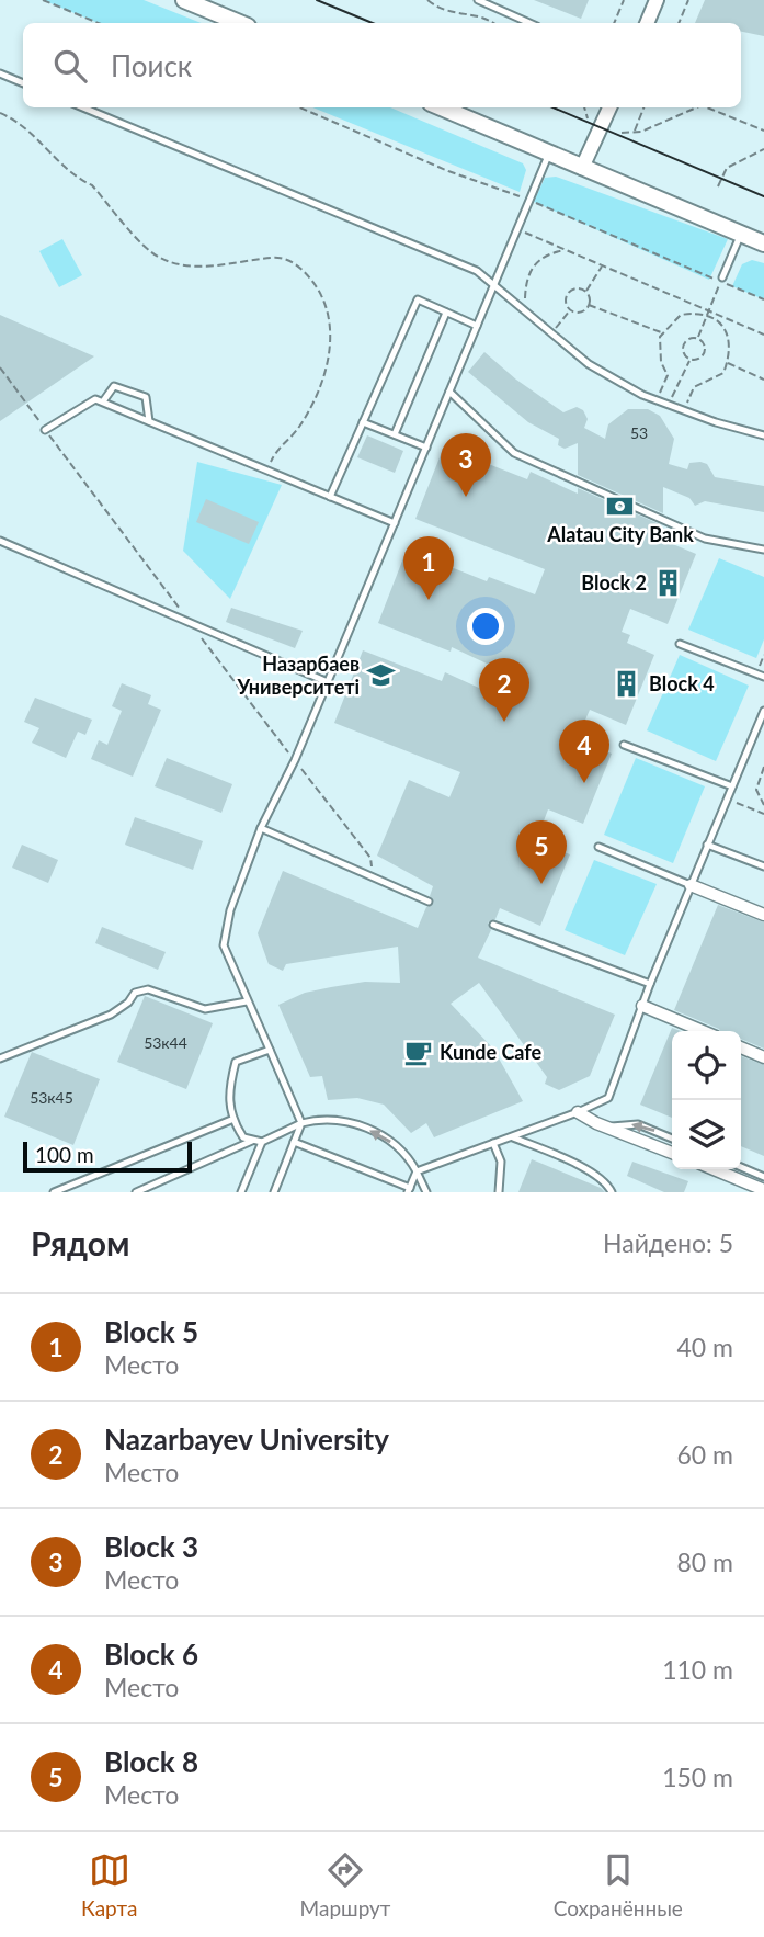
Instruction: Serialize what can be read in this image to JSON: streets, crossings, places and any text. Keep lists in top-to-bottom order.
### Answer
{
  "places": {
    "bank": ["Alatau City Bank"],
    "building": ["Block 2", "Block 4"],
    "school or university": ["Назарбаев Университеті"],
    "cafe": ["Kunde Cafe"]
  },
  "house_numbers": ["53", "53к44", "53к45"],
  "scale_bar": "100 m",
  "page": {
    "search": "Поиск",
    "pins": [
      "3",
      "1",
      "2",
      "4",
      "5"
    ],
    "scale": "100 m",
    "heading": ["Рядом", "Найдено: 5"],
    "list": [
      {
        "mark": "1",
        "name": "Block 5",
        "note": "Место",
        "value": "40 m"
      },
      {
        "mark": "2",
        "name": "Nazarbayev University",
        "note": "Место",
        "value": "60 m"
      },
      {
        "mark": "3",
        "name": "Block 3",
        "note": "Место",
        "value": "80 m"
      },
      {
        "mark": "4",
        "name": "Block 6",
        "note": "Место",
        "value": "110 m"
      },
      {
        "mark": "5",
        "name": "Block 8",
        "note": "Место",
        "value": "150 m"
      }
    ],
    "nav": ["Карта", "Маршрут", "Сохранённые"]
  }
}
